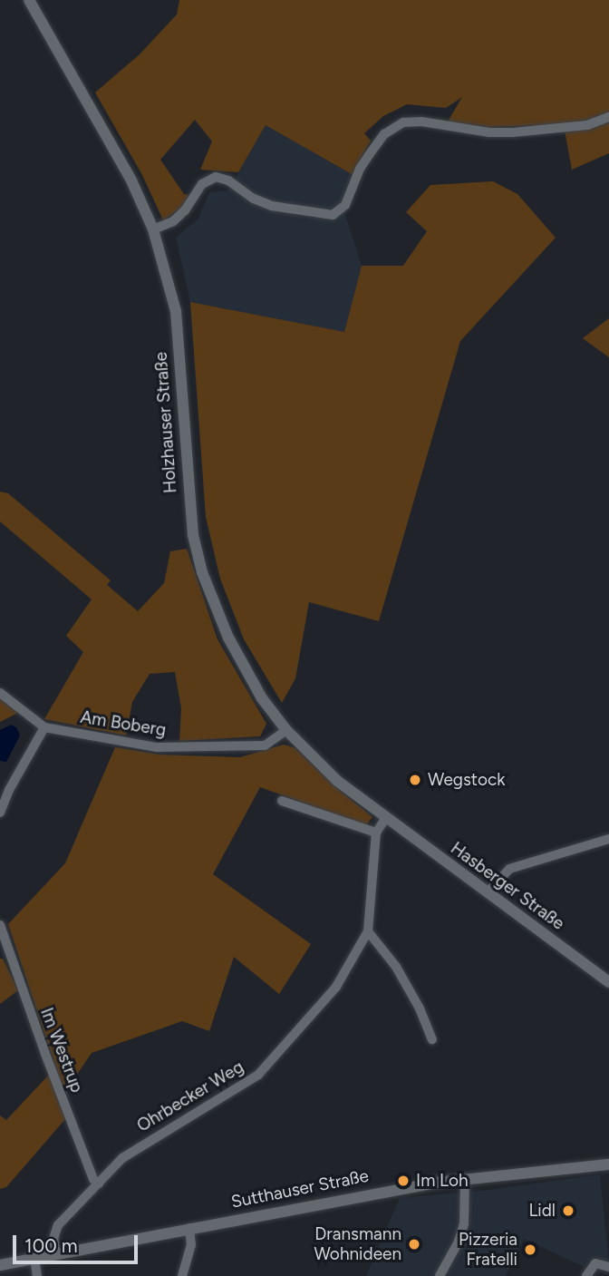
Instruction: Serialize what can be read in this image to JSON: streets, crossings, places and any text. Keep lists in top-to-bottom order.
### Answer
{
  "streets": {
    "street": [
      "Holzhauser Straße",
      "Am Boberg",
      "Hasberger Straße",
      "Im Westrup",
      "Ohrbecker Weg",
      "Sutthauser Straße"
    ]
  },
  "crossings": [
    ["Holzhauser Straße", "Am Boberg"],
    ["Holzhauser Straße", "Hasberger Straße"],
    ["Holzhauser Straße", "Ohrbecker Weg"],
    ["Hasberger Straße", "Ohrbecker Weg"],
    ["Im Westrup", "Ohrbecker Weg"],
    ["Ohrbecker Weg", "Sutthauser Straße"]
  ],
  "places": [
    "Wegstock",
    "Im Loh",
    "Lidl",
    "Dransmann Wohnideen",
    "Pizzeria Fratelli"
  ],
  "scale_bar": "100 m"
}
